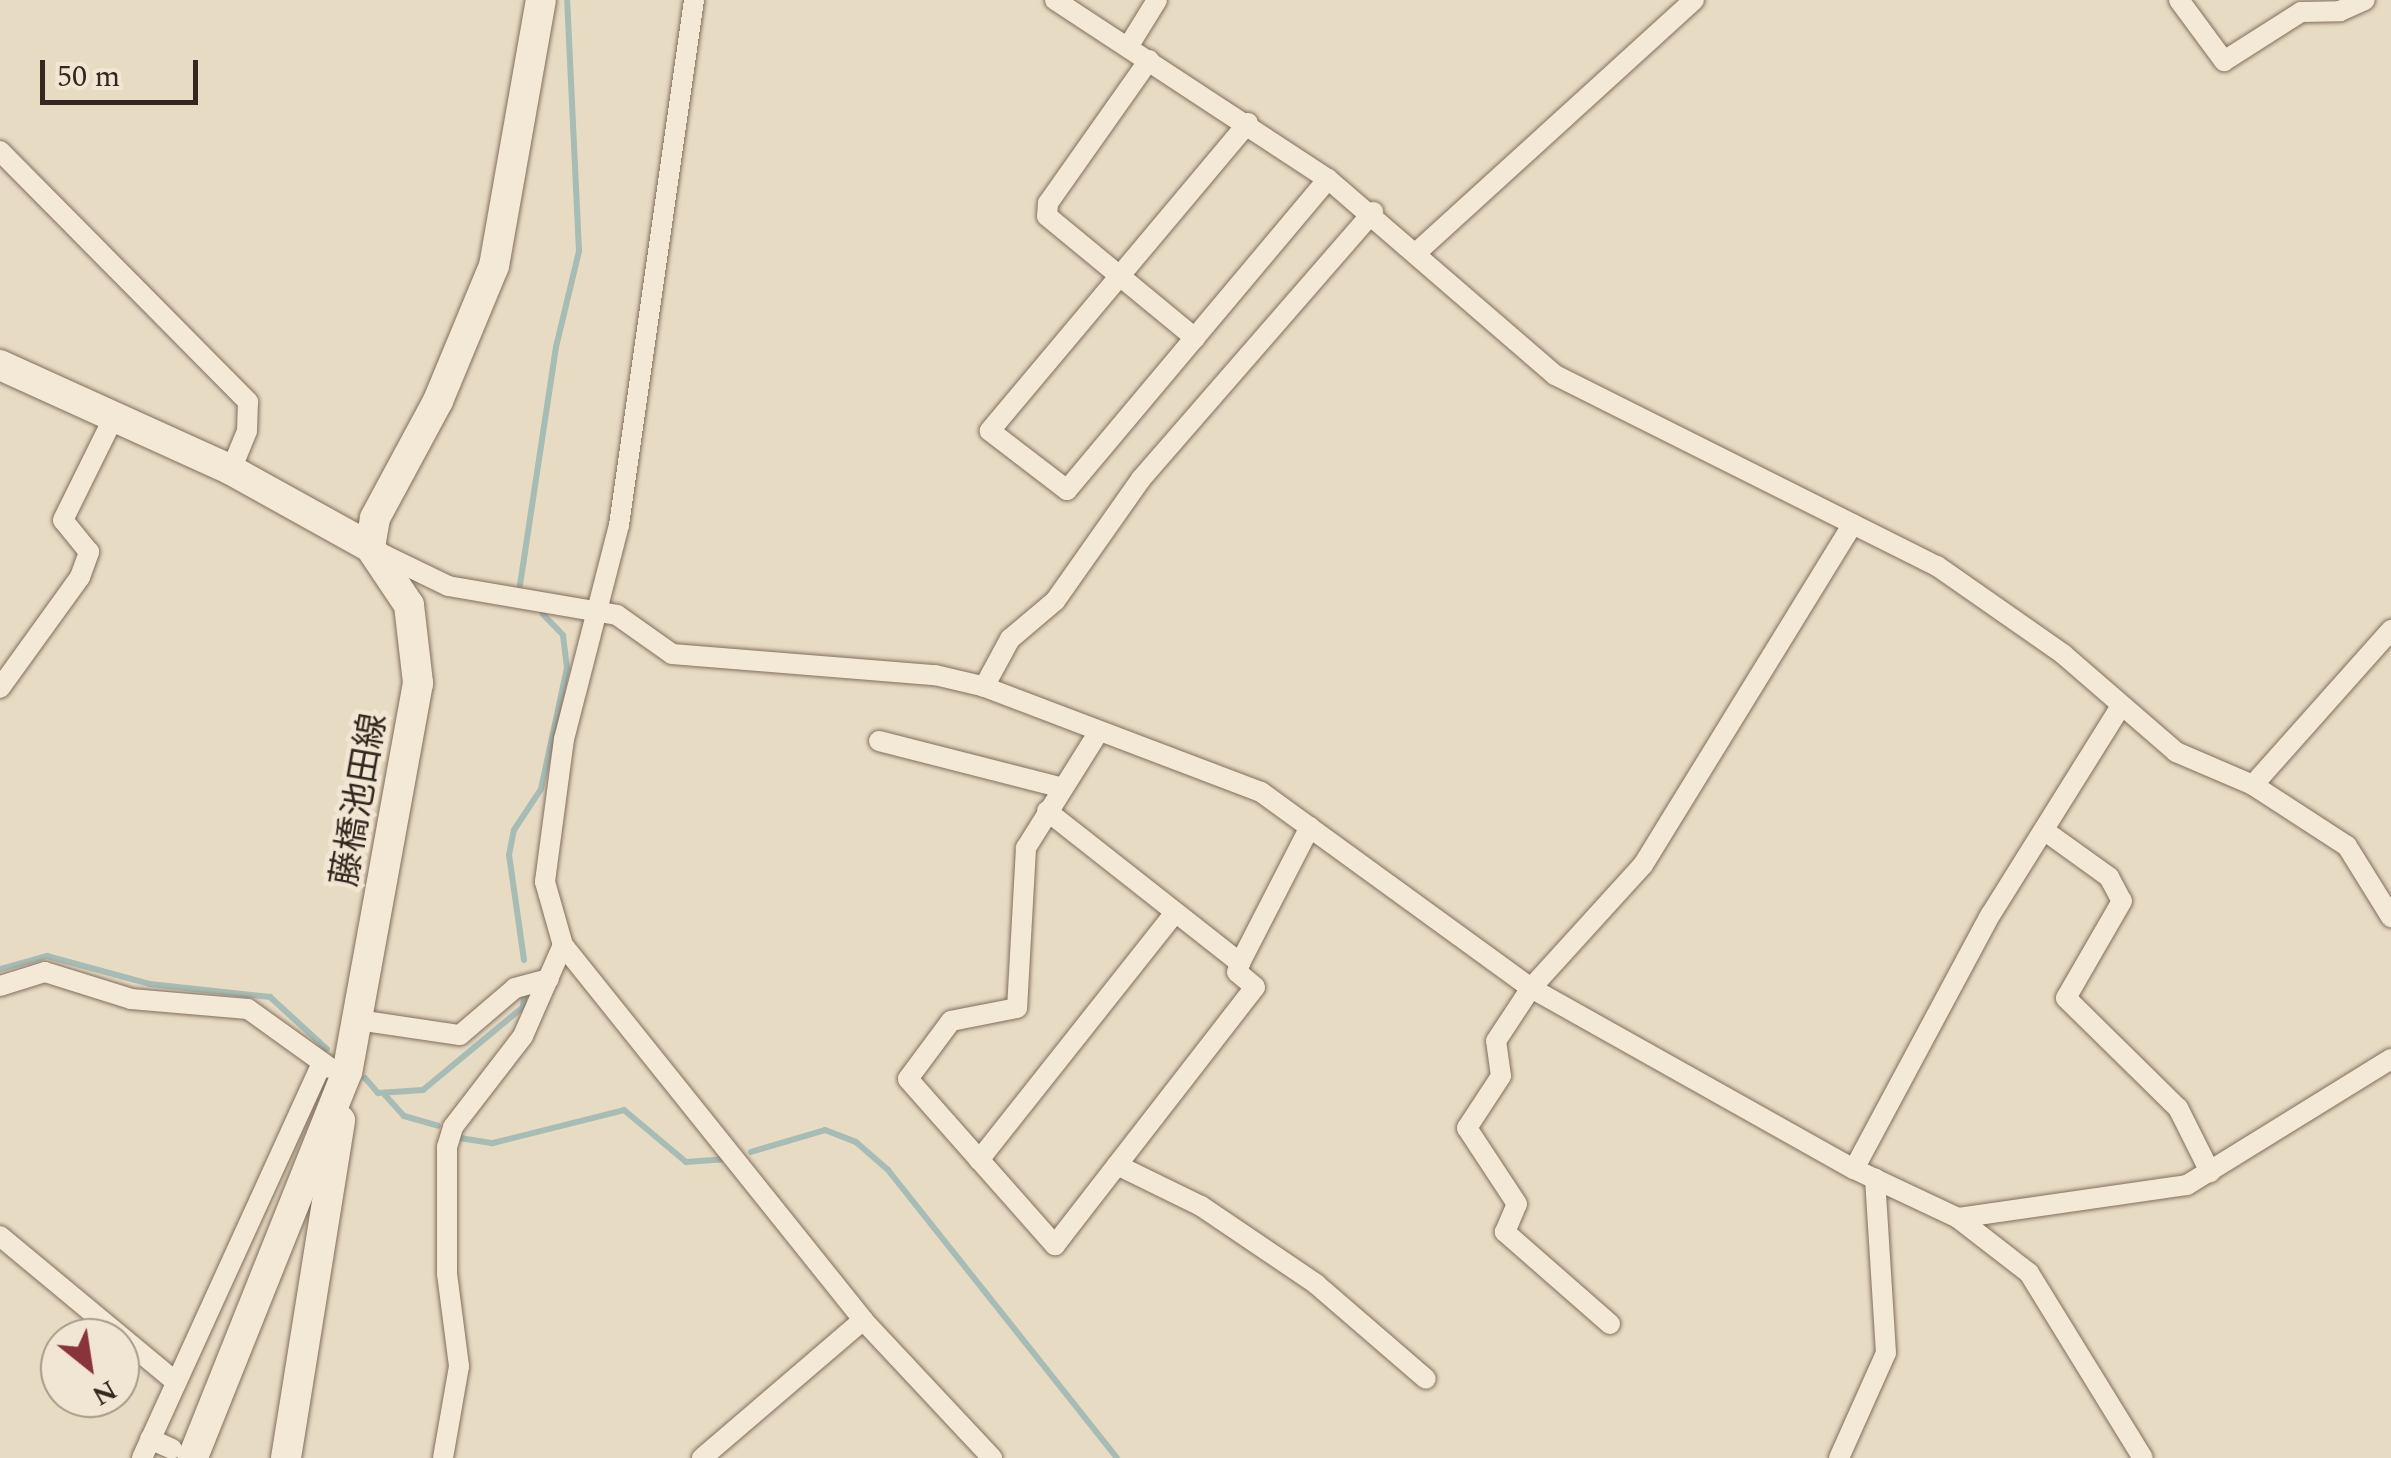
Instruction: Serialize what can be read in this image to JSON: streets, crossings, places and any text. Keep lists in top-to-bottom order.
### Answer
{
  "streets": {
    "main road": ["藤橋池田線"]
  },
  "scale_bar": "50 m",
  "north": "bottom right"
}
